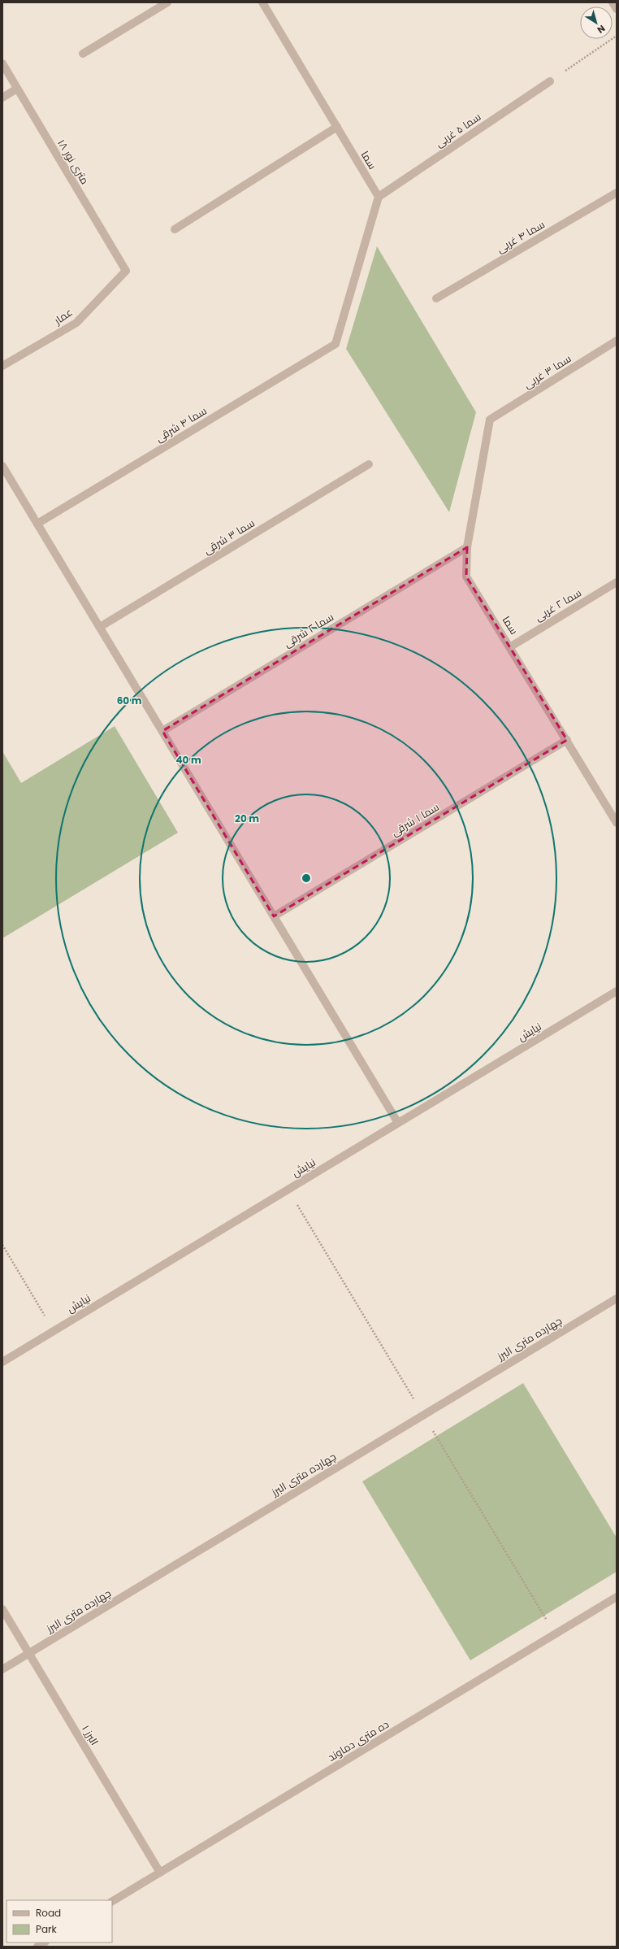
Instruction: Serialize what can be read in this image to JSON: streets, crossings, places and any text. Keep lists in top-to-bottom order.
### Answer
{
  "streets": {
    "street": [
      "سما ۵ غربی",
      "سما",
      "۱۸ متری نور",
      "سما ۴ غربی",
      "عمار",
      "سما ۳ غربی",
      "سما ۴ شرقی",
      "سما ۳ شرقی",
      "سما ۲ غربی",
      "سما ۲ شرقی",
      "سما ۱ شرقی",
      "نیایش",
      "چهارده متری البرز",
      "البرز ۱",
      "ده متری دماوند"
    ]
  },
  "crossings": [
    ["سما ۵ غربی", "سما"],
    ["سما ۵ غربی", "سما ۴ شرقی"],
    ["سما", "سما ۳ غربی"],
    ["سما", "سما ۴ شرقی"],
    ["سما", "سما ۲ غربی"],
    ["سما", "سما ۲ شرقی"],
    ["سما", "سما ۱ شرقی"],
    ["۱۸ متری نور", "عمار"],
    ["چهارده متری البرز", "البرز ۱"],
    ["البرز ۱", "ده متری دماوند"]
  ],
  "legend": ["Road", "Park"],
  "north": "bottom right",
  "rings": ["60 m", "40 m", "20 m"]
}
